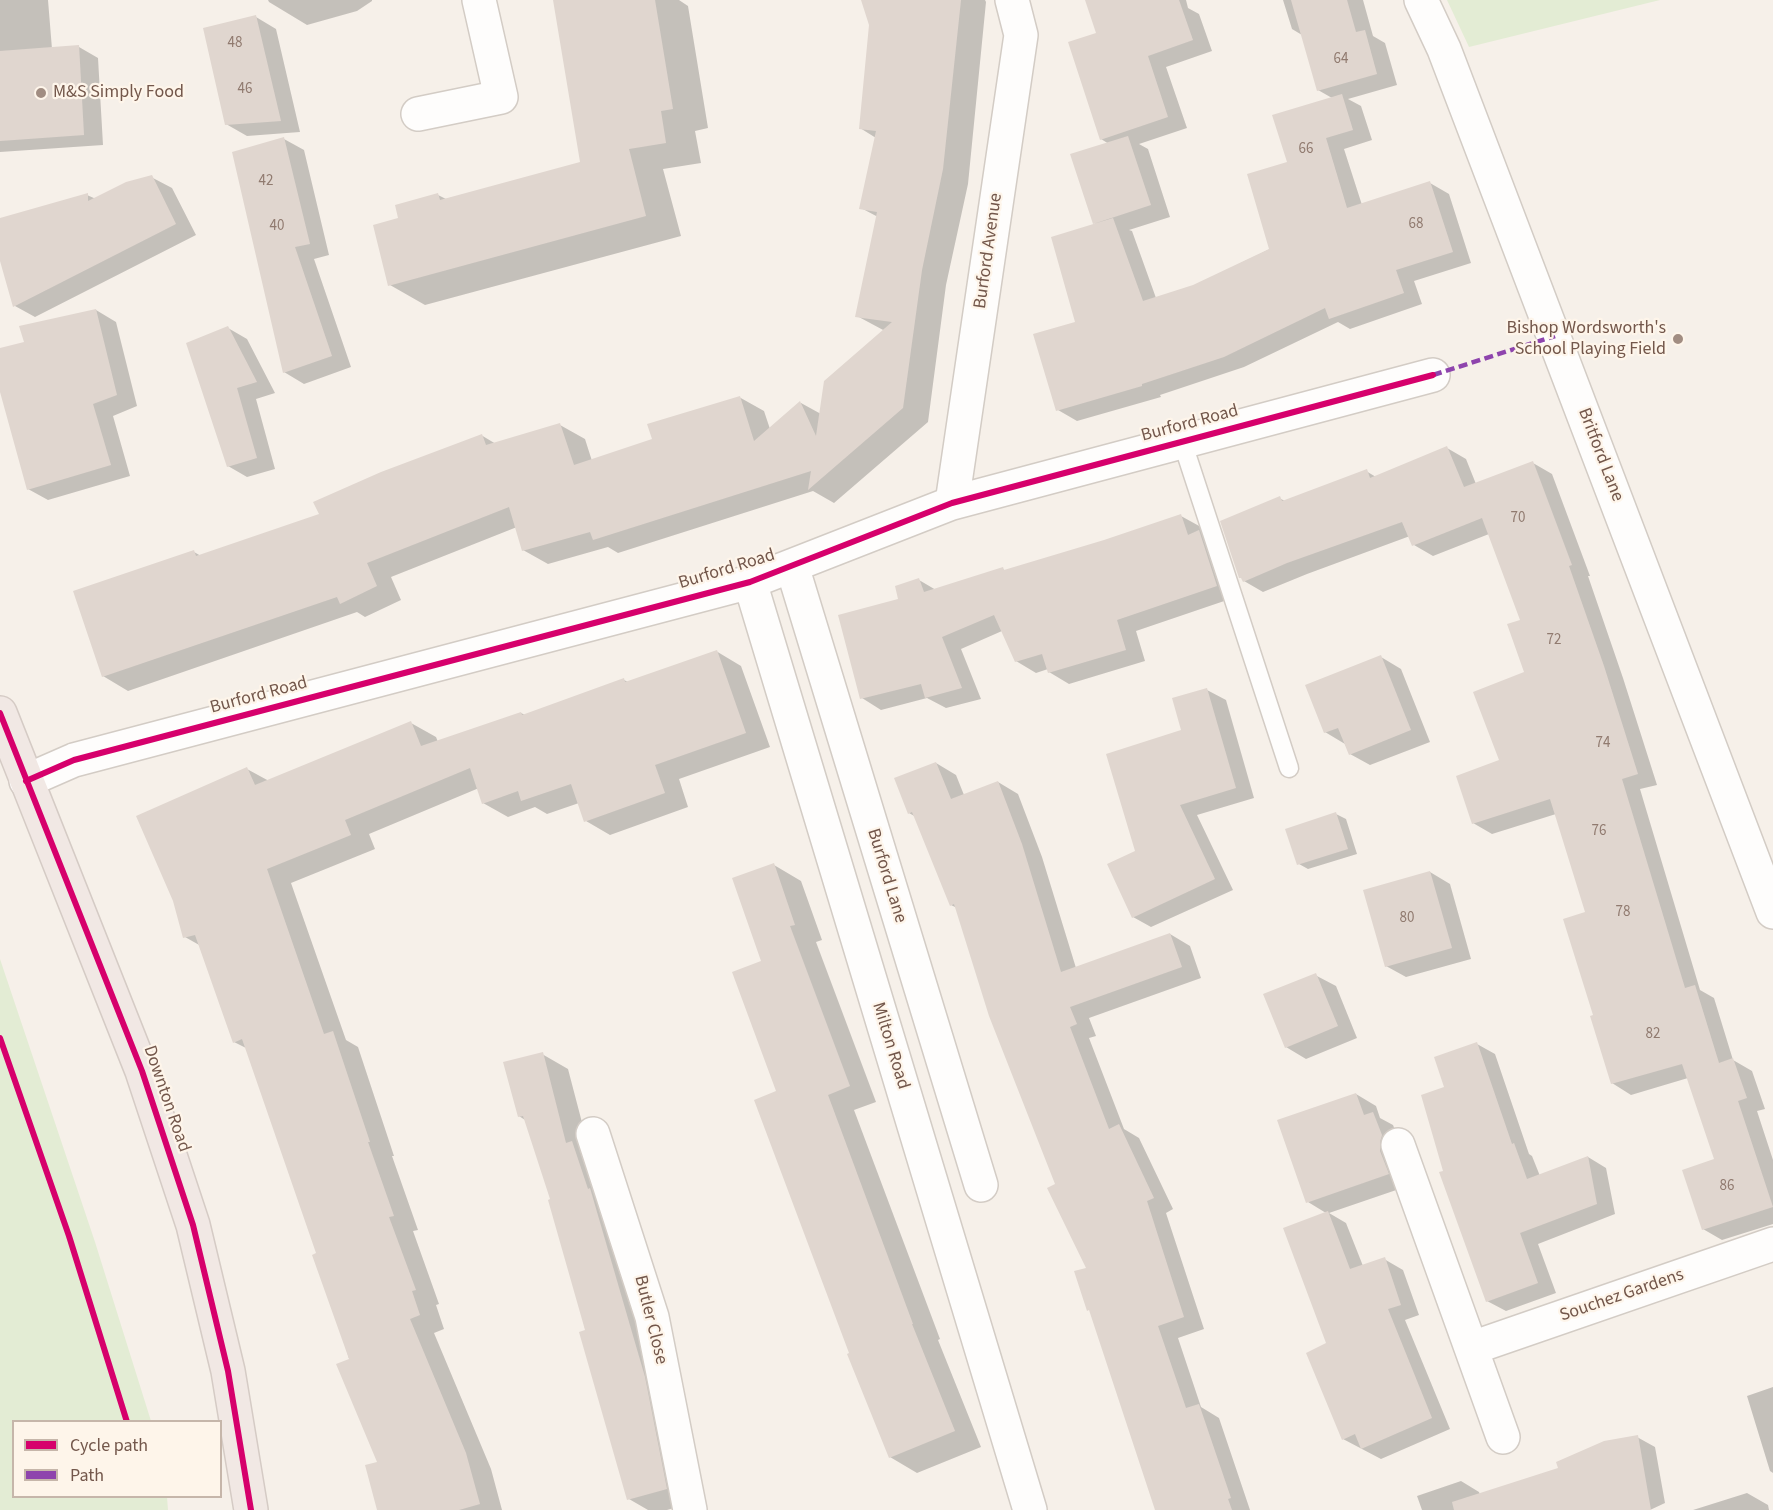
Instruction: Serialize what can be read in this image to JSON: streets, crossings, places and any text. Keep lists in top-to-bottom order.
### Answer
{
  "streets": {
    "highway": ["Downton Road"],
    "street": [
      "Burford Avenue",
      "Burford Road",
      "Britford Lane",
      "Burford Lane",
      "Milton Road",
      "Souchez Gardens",
      "Butler Close"
    ]
  },
  "crossings": [
    ["Burford Avenue", "Burford Road"],
    ["Burford Road", "Burford Lane"],
    ["Burford Road", "Milton Road"],
    ["Burford Road", "Downton Road"]
  ],
  "places": ["M&S Simply Food", "Bishop Wordsworth's School Playing Field"],
  "house_numbers": [
    "48",
    "64",
    "46",
    "66",
    "42",
    "68",
    "40",
    "70",
    "72",
    "74",
    "76",
    "78",
    "80",
    "82",
    "86"
  ],
  "legend": ["Cycle path", "Path"]
}
